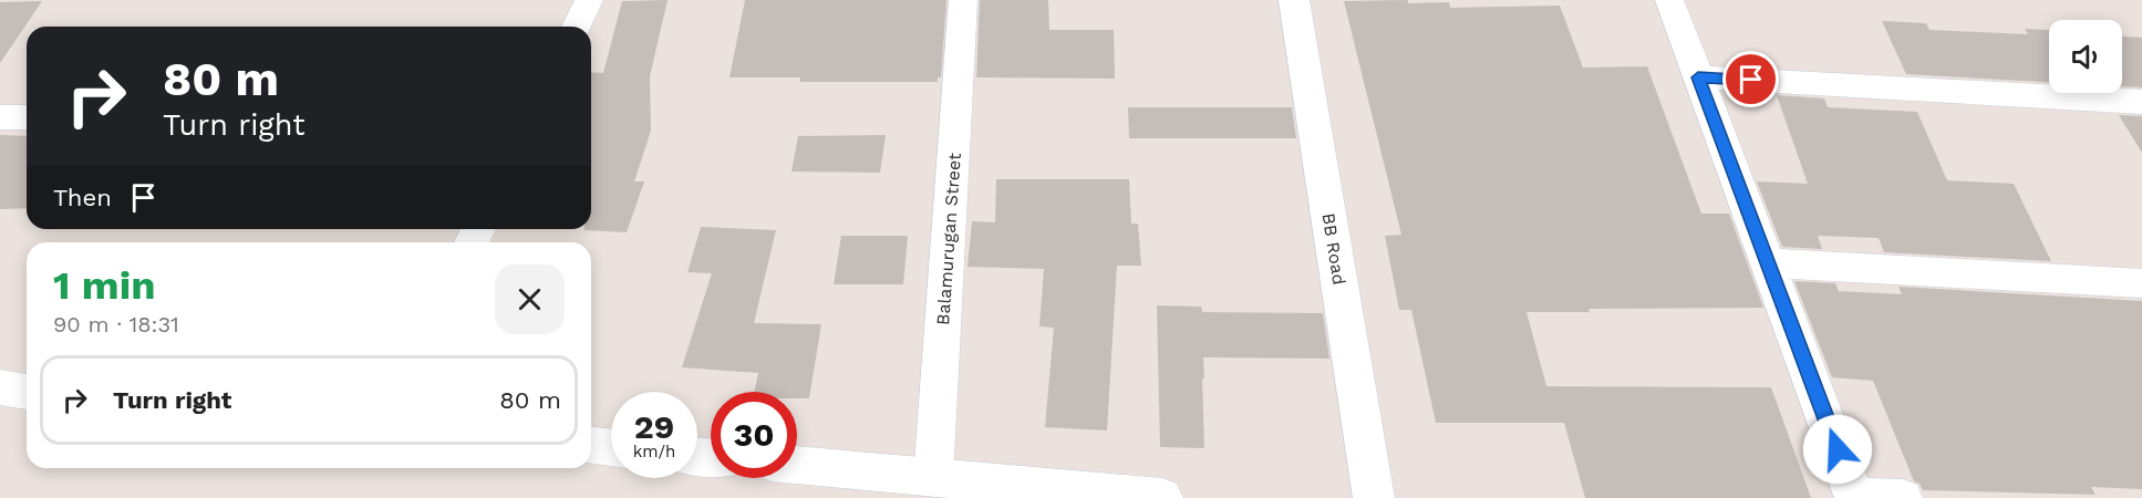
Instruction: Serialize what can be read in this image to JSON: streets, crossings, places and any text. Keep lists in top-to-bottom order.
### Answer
{
  "streets": {
    "street": ["Balamurugan Street", "BB Road"]
  },
  "page": {
    "turn": ["80 m", "Turn right"],
    "then": "Then",
    "heading": ["1 min", "90 m · 18:31"],
    "list": [
      {
        "name": "Turn right",
        "value": "80 m"
      }
    ],
    "speed": "29 km/h",
    "limit": "30"
  }
}
